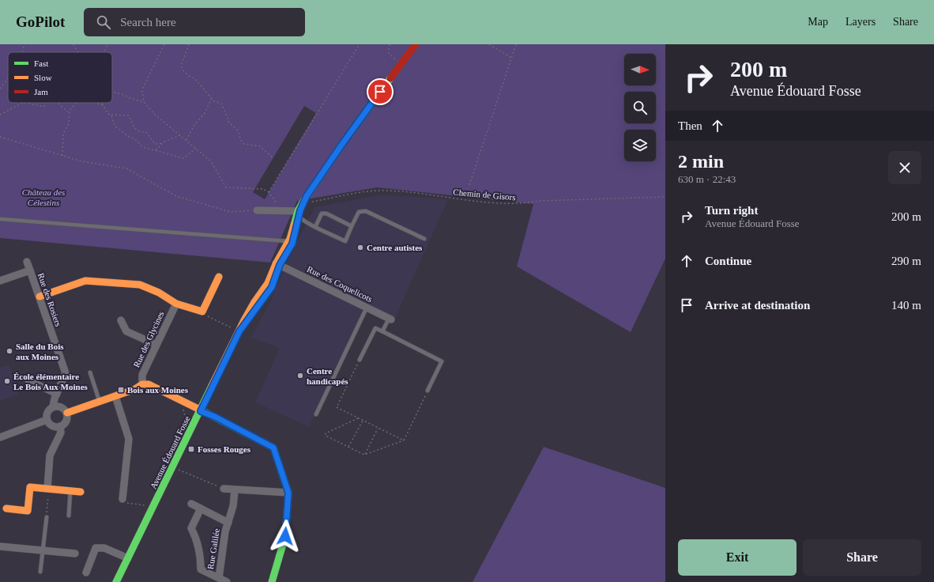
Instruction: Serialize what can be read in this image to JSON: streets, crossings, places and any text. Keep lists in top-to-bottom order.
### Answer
{
  "streets": {
    "street": [
      "Rue des Coquelicots",
      "Rue des Rosiers",
      "Rue des Glycines",
      "Avenue Édouard Fosse",
      "Rue Galilée"
    ],
    "path": ["Chemin de Gisors"]
  },
  "crossings": [
    ["Chemin de Gisors", "Avenue Édouard Fosse"],
    ["Rue des Coquelicots", "Avenue Édouard Fosse"]
  ],
  "parks": ["Château des Célestins"],
  "places": {
    "other": [
      "Centre autistes",
      "Salle du Bois aux Moines",
      "Centre handicapés",
      "École élémentaire Le Bois Aux Moines"
    ],
    "transit": ["Bois aux Moines", "Fosses Rouges"]
  },
  "legend": ["Fast", "Slow", "Jam"],
  "north": "right",
  "page": {
    "header": "GoPilot",
    "search": "Search here",
    "nav": ["Map", "Layers", "Share"],
    "turn": ["200 m", "Avenue Édouard Fosse"],
    "then": "Then",
    "heading": ["2 min", "630 m · 22:43"],
    "list": [
      {
        "name": "Turn right",
        "note": "Avenue Édouard Fosse",
        "value": "200 m"
      },
      {
        "name": "Continue",
        "value": "290 m"
      },
      {
        "name": "Arrive at destination",
        "value": "140 m"
      }
    ],
    "buttons": ["Exit", "Share"]
  }
}
